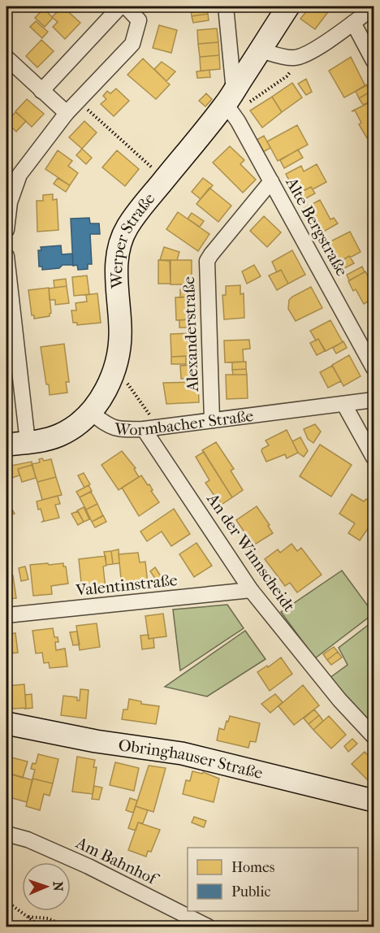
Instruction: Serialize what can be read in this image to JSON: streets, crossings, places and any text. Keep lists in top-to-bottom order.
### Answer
{
  "streets": {
    "main road": ["Werper Straße", "Wormbacher Straße", "Obringhauser Straße"],
    "street": [
      "Alte Bergstraße",
      "Alexanderstraße",
      "An der Winnscheidt",
      "Valentinstraße",
      "Am Bahnhof"
    ]
  },
  "crossings": [
    ["Alte Bergstraße", "Werper Straße"],
    ["Alte Bergstraße", "Alexanderstraße"],
    ["Werper Straße", "Wormbacher Straße"],
    ["Alexanderstraße", "Wormbacher Straße"],
    ["Wormbacher Straße", "An der Winnscheidt"],
    ["An der Winnscheidt", "Valentinstraße"]
  ],
  "legend": ["Homes", "Public"],
  "north": "right"
}
